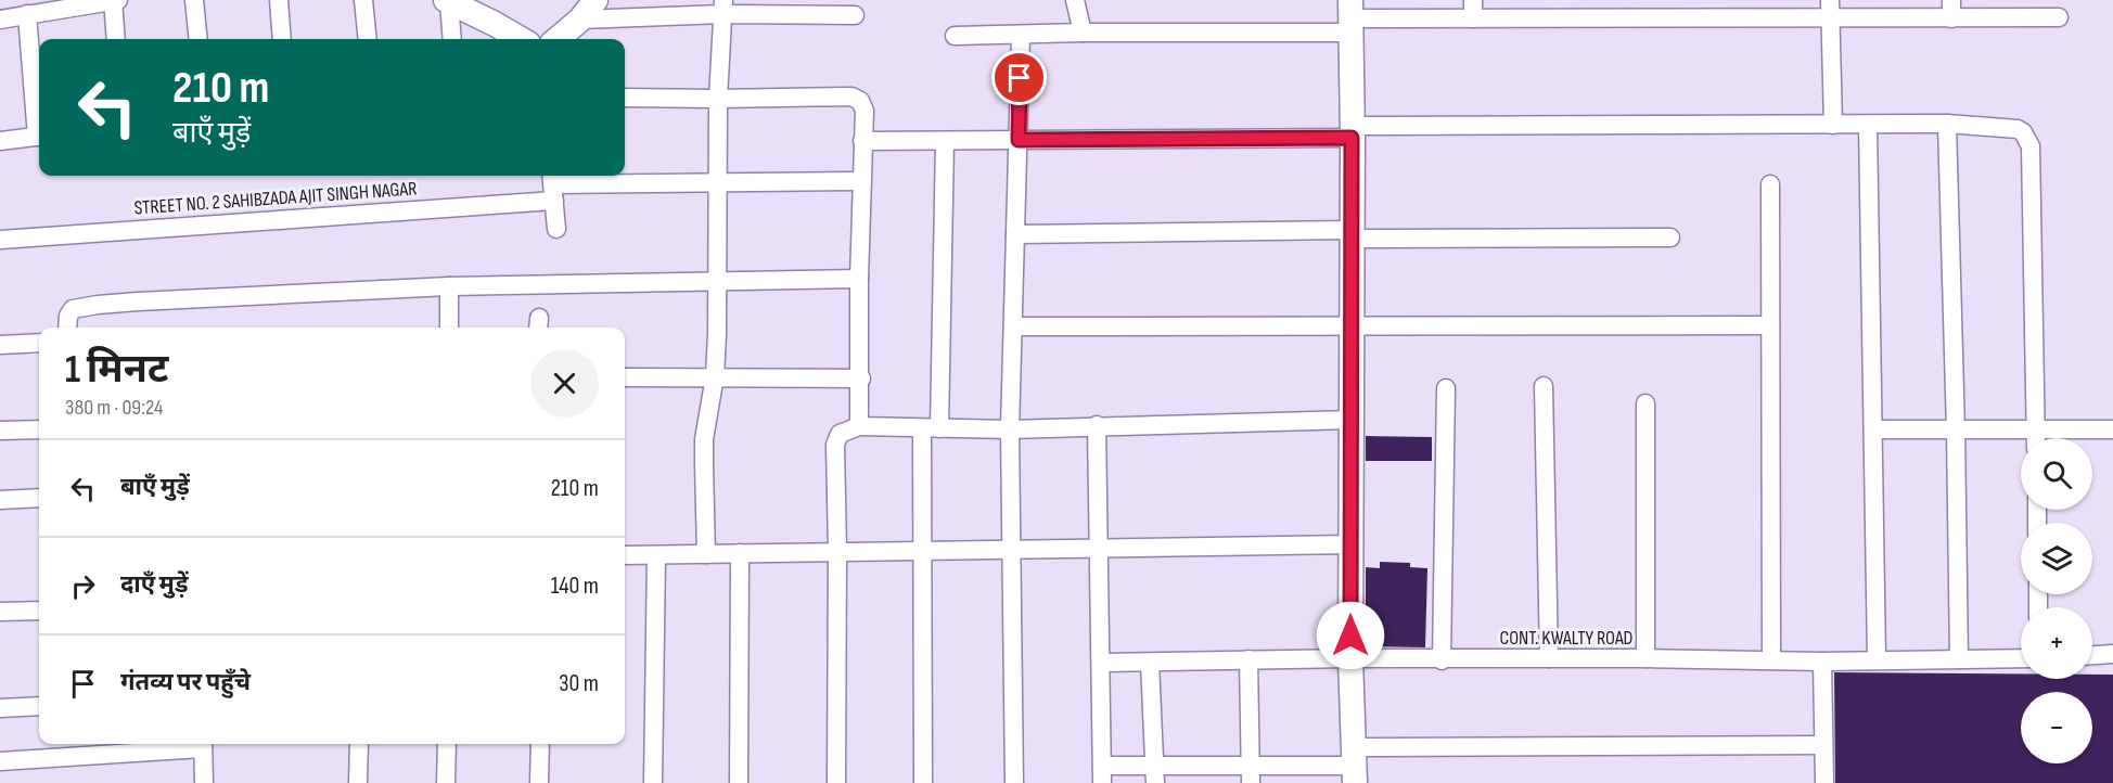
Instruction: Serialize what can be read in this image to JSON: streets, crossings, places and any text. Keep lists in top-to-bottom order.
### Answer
{
  "streets": {
    "street": ["STREET NO. 2 SAHIBZADA AJIT SINGH NAGAR", "CONT. KWALTY ROAD"]
  },
  "page": {
    "turn": ["210 m", "बाएँ मुड़ें"],
    "heading": ["1 मिनट", "380 m · 09:24"],
    "map_buttons": ["+", "−"],
    "list": [
      {
        "name": "बाएँ मुड़ें",
        "value": "210 m"
      },
      {
        "name": "दाएँ मुड़ें",
        "value": "140 m"
      },
      {
        "name": "गंतव्य पर पहुँचे",
        "value": "30 m"
      }
    ]
  }
}
